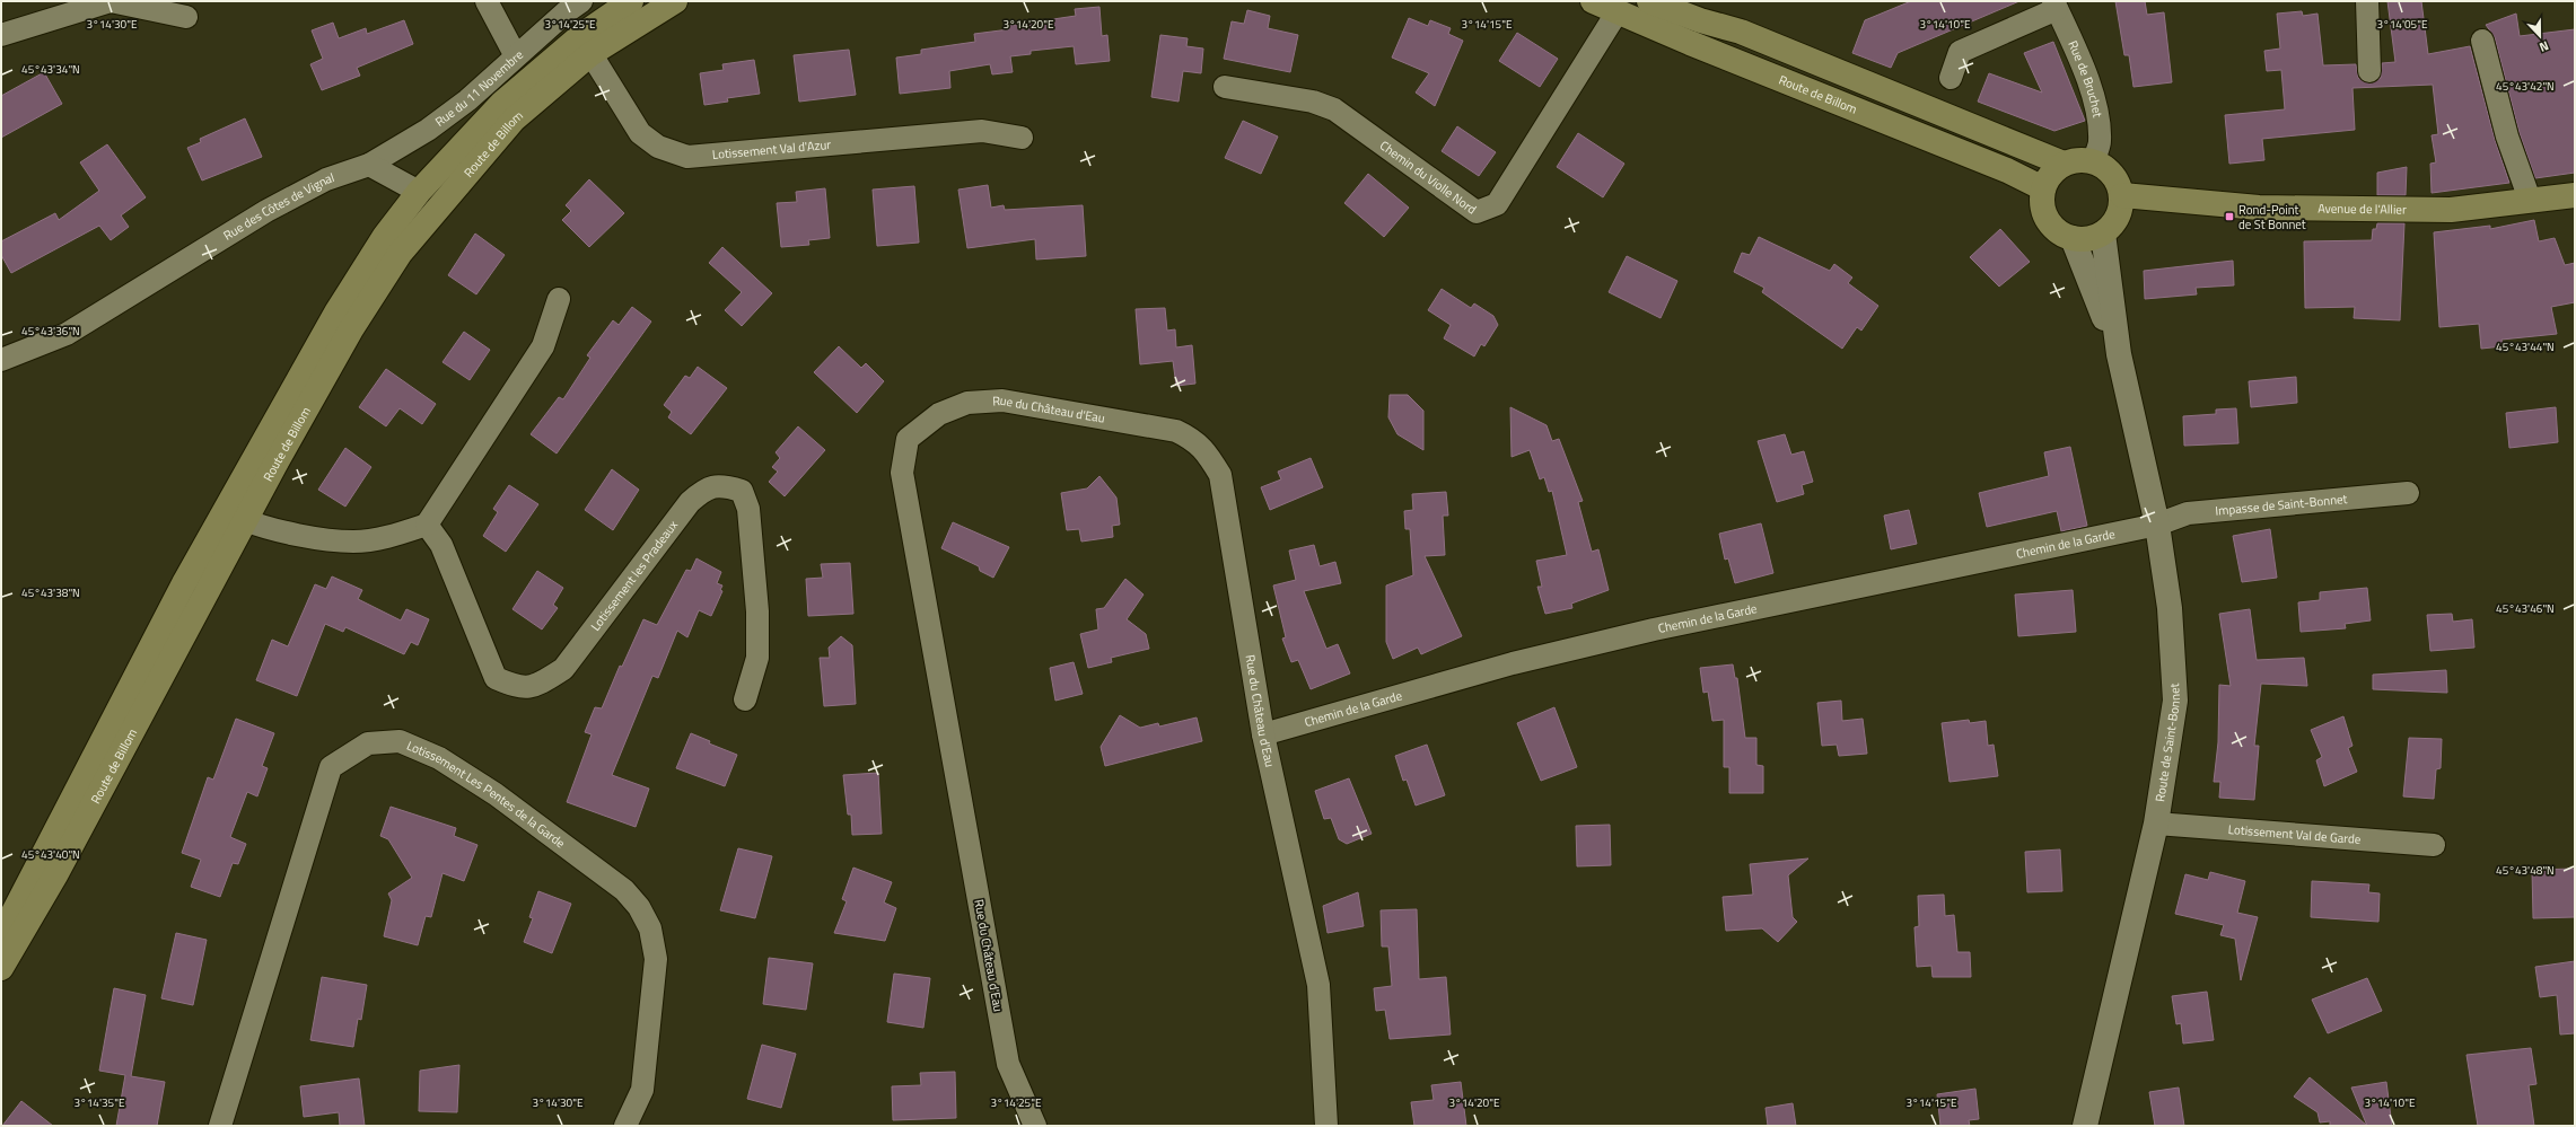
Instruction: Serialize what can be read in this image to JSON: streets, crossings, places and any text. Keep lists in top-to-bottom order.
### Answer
{
  "streets": {
    "main road": ["Route de Billom", "Avenue de l'Allier"],
    "street": [
      "Rue de Bruchet",
      "Rue du 11 Novembre",
      "Lotissement Val d'Azur",
      "Chemin du Violle Nord",
      "Rue des Côtes de Vignal",
      "Rue du Château d'Eau",
      "Impasse de Saint-Bonnet",
      "Chemin de la Garde",
      "Lotissement les Pradeaux",
      "Route de Saint-Bonnet",
      "Lotissement Les Pentes de la Garde",
      "Lotissement Val de Garde"
    ]
  },
  "crossings": [
    ["Rue de Bruchet", "Route de Billom"],
    ["Rue de Bruchet", "Avenue de l'Allier"],
    ["Rue de Bruchet", "Route de Saint-Bonnet"],
    ["Rue du 11 Novembre", "Rue des Côtes de Vignal"],
    ["Route de Billom", "Lotissement Val d'Azur"],
    ["Route de Billom", "Chemin du Violle Nord"],
    ["Route de Billom", "Avenue de l'Allier"],
    ["Route de Billom", "Route de Saint-Bonnet"],
    ["Avenue de l'Allier", "Route de Saint-Bonnet"],
    ["Rue du Château d'Eau", "Chemin de la Garde"],
    ["Impasse de Saint-Bonnet", "Chemin de la Garde"],
    ["Impasse de Saint-Bonnet", "Route de Saint-Bonnet"],
    ["Chemin de la Garde", "Route de Saint-Bonnet"],
    ["Route de Saint-Bonnet", "Lotissement Val de Garde"]
  ],
  "places": {
    "transit": ["Rond-Point de St Bonnet"]
  },
  "north": "bottom",
  "coordinates": [
    "3°14'30\"E",
    "3°14'20\"E",
    "3°14'25\"E",
    "3°14'15\"E",
    "3°14'10\"E",
    "3°14'05\"E",
    "45°43'34\"N",
    "45°43'42\"N",
    "45°43'36\"N",
    "45°43'44\"N",
    "45°43'38\"N",
    "45°43'46\"N",
    "45°43'40\"N",
    "45°43'48\"N",
    "3°14'35\"E"
  ]
}
